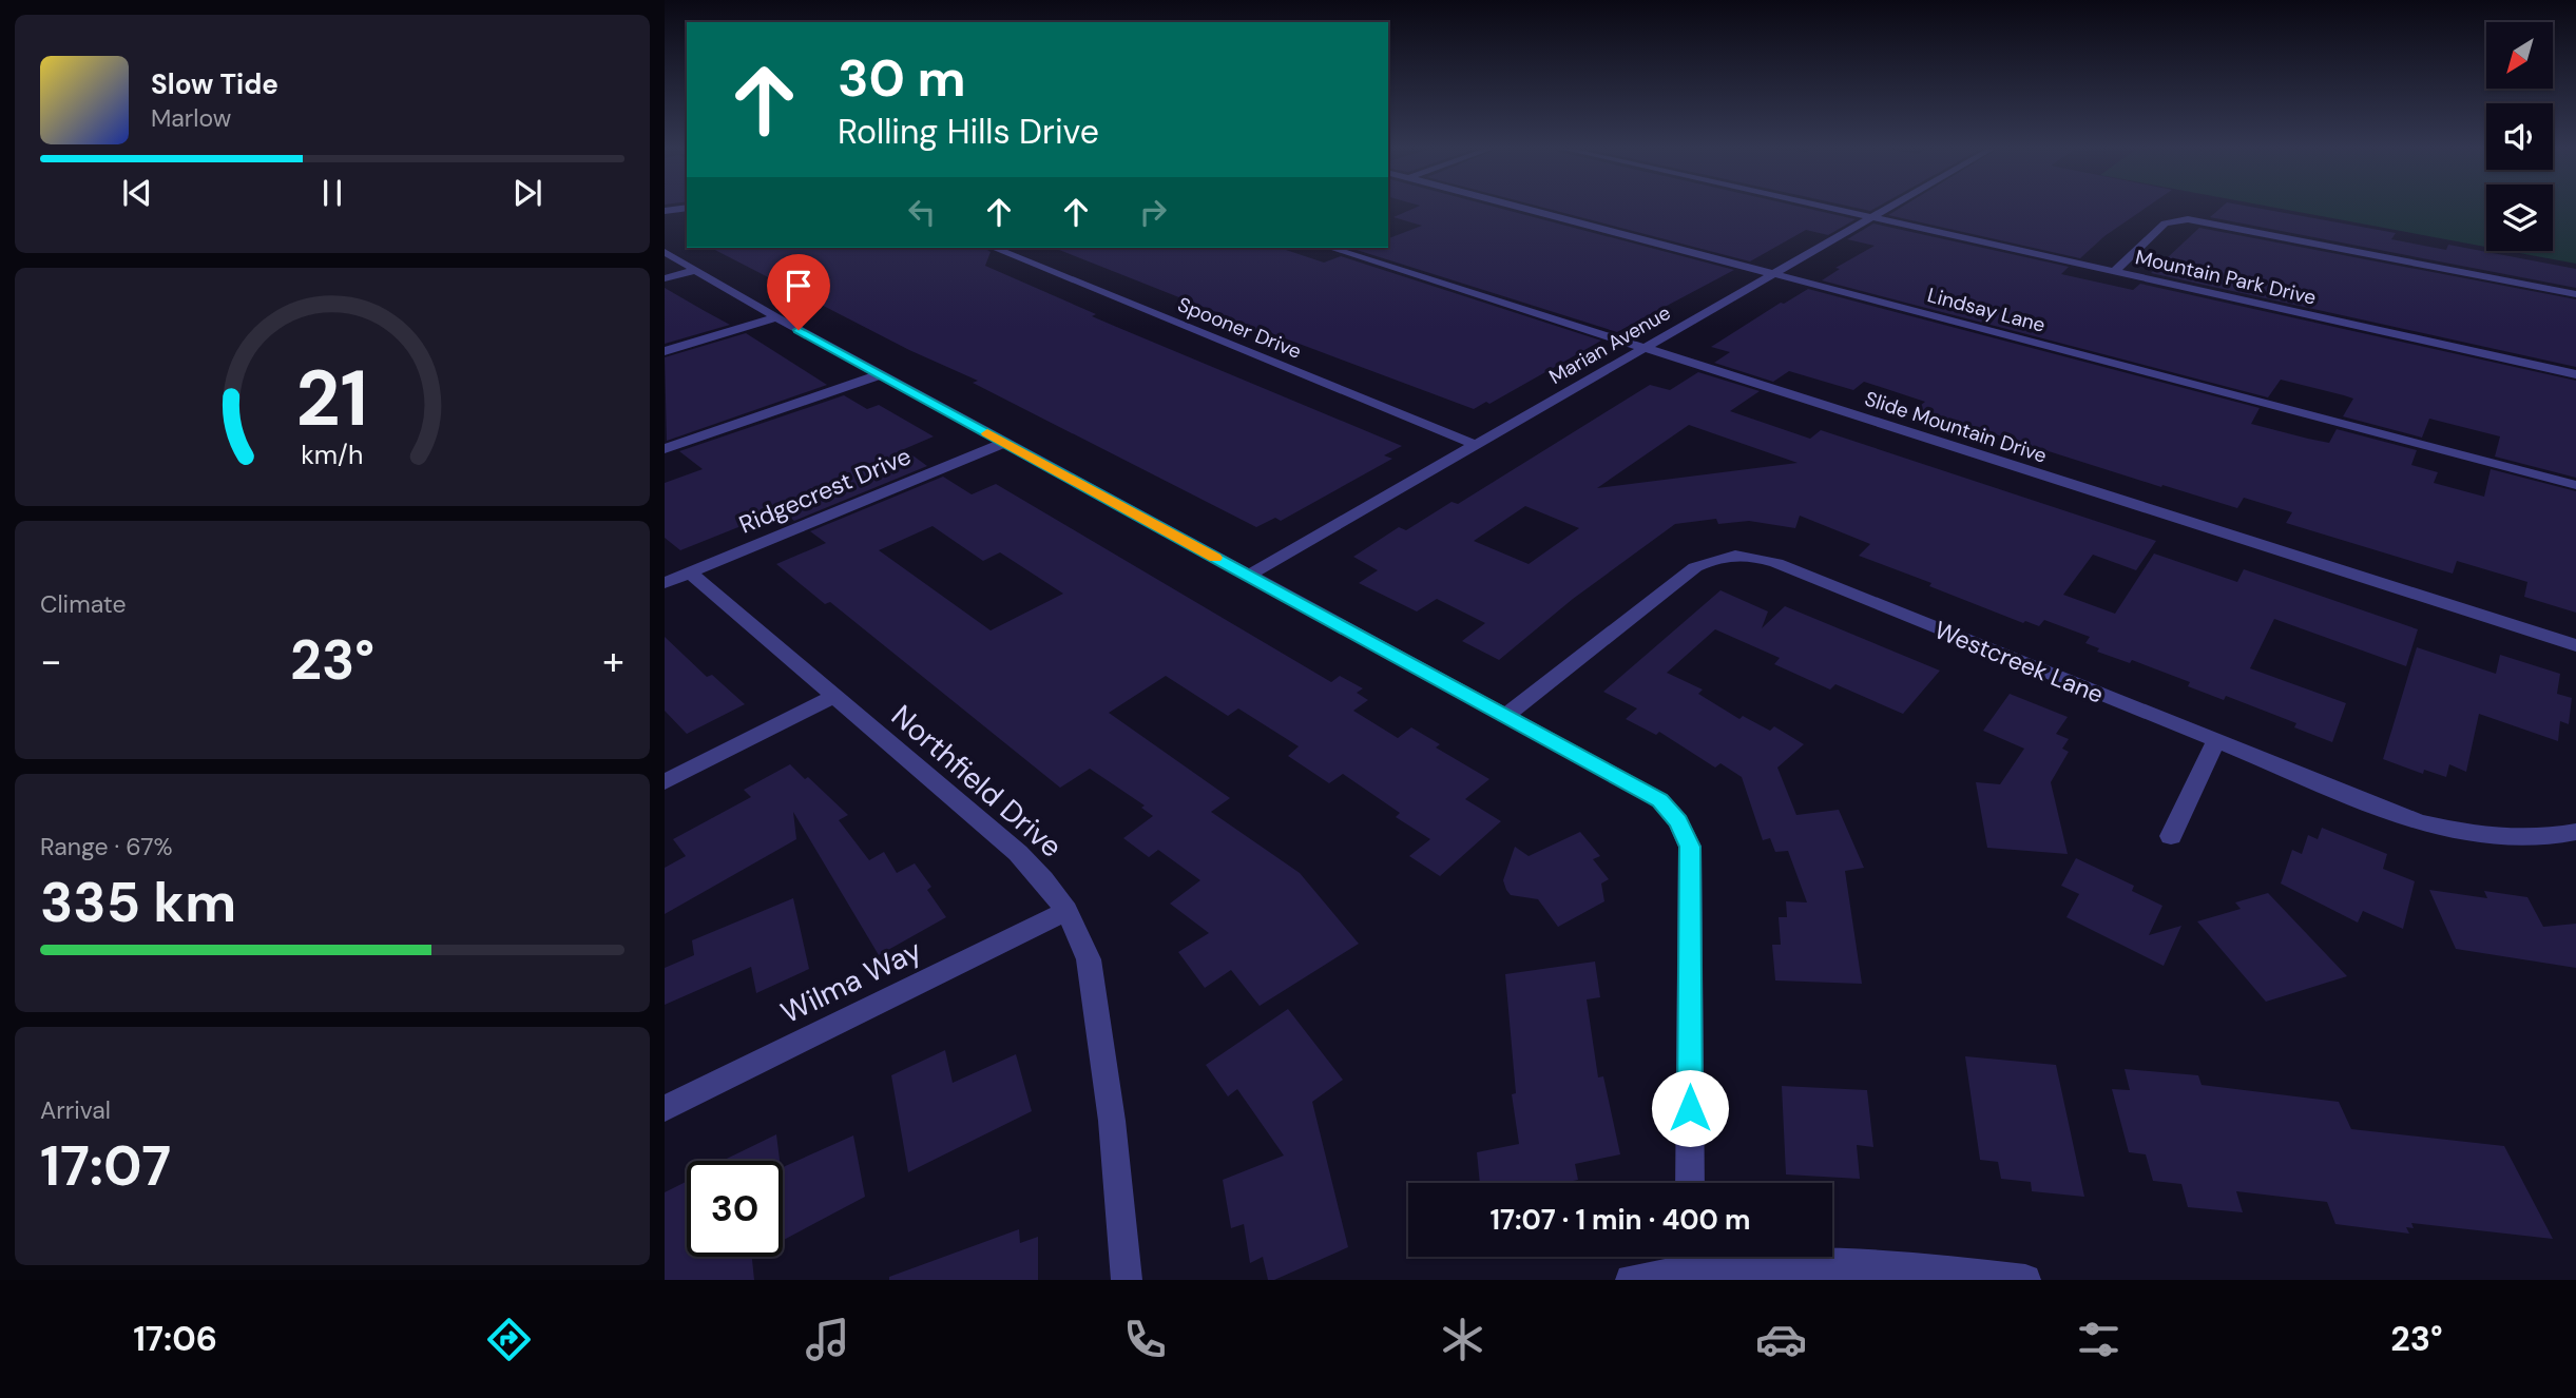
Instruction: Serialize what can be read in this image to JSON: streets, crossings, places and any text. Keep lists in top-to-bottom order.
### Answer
{
  "streets": {
    "street": [
      "Mountain Park Drive",
      "Lindsay Lane",
      "Spooner Drive",
      "Marian Avenue",
      "Slide Mountain Drive",
      "Ridgecrest Drive",
      "Westcreek Lane",
      "Northfield Drive",
      "Wilma Way"
    ]
  },
  "crossings": [
    ["Mountain Park Drive", "Marian Avenue"],
    ["Lindsay Lane", "Marian Avenue"],
    ["Spooner Drive", "Marian Avenue"],
    ["Marian Avenue", "Slide Mountain Drive"],
    ["Ridgecrest Drive", "Northfield Drive"],
    ["Northfield Drive", "Wilma Way"]
  ],
  "north": "bottom left",
  "page": {
    "turn": ["30 m", "Rolling Hills Drive"],
    "song": ["Slow Tide", "Marlow"],
    "tile": [
      "Climate",
      ["Range · 67%", "335 km"],
      ["Arrival", "17:07"]
    ],
    "heat": ["−", "23°", "+"],
    "limit": "30",
    "trip": "17:07 · 1 min · 400 m",
    "tabs": ["17:06", "23°"],
    "gauge": ["21", "km/h"]
  }
}
